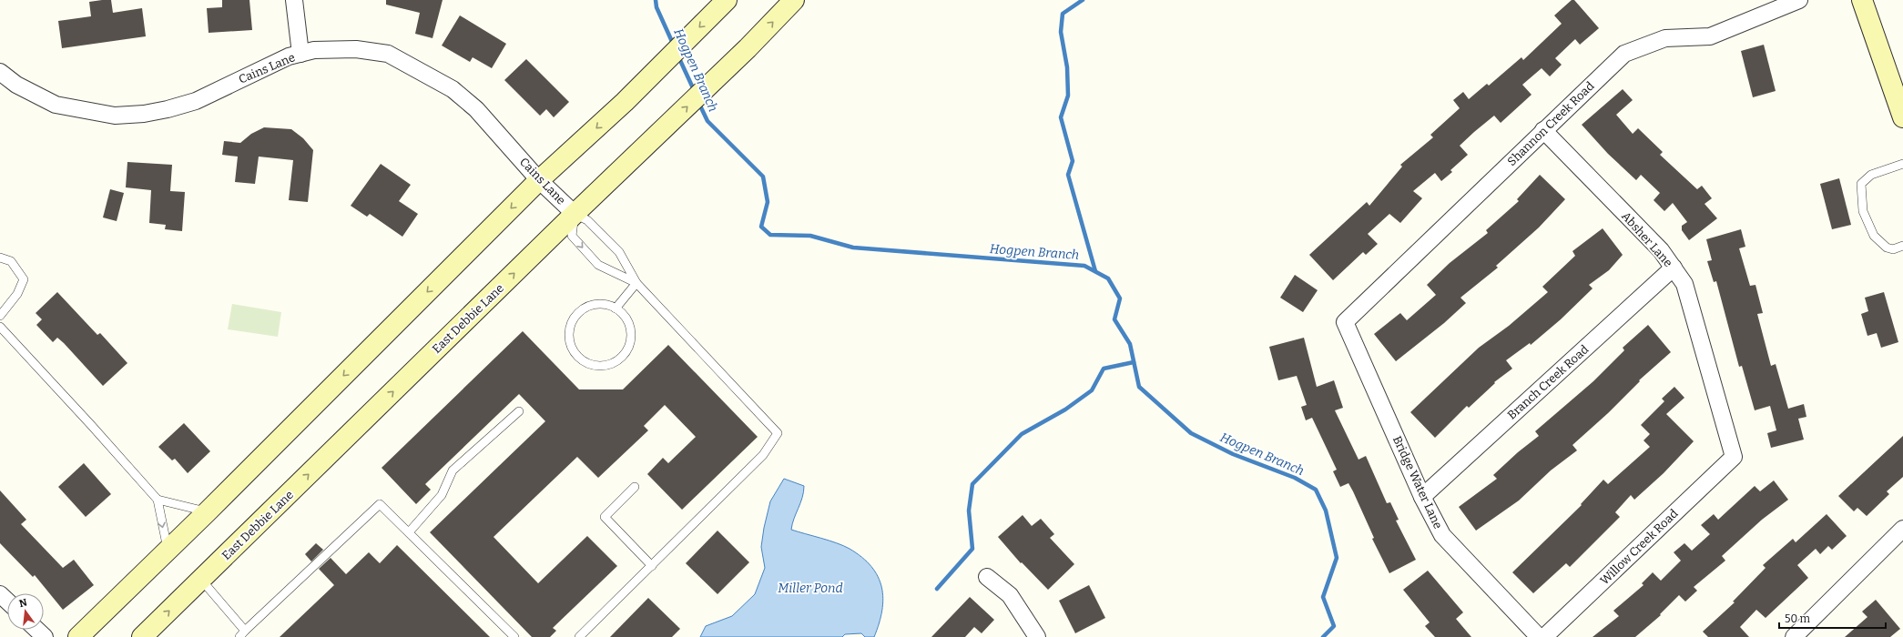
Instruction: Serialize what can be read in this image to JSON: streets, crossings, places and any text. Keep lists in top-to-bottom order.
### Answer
{
  "streets": {
    "main road": ["East Debbie Lane"],
    "street": [
      "Cains Lane",
      "Shannon Creek Road",
      "Absher Lane",
      "Branch Creek Road",
      "Bridge Water Lane",
      "Willow Creek Road"
    ]
  },
  "crossings": [
    ["Cains Lane", "East Debbie Lane"],
    ["Shannon Creek Road", "Absher Lane"],
    ["Shannon Creek Road", "Bridge Water Lane"],
    ["Absher Lane", "Branch Creek Road"],
    ["Absher Lane", "Willow Creek Road"],
    ["Branch Creek Road", "Bridge Water Lane"]
  ],
  "water": ["Hogpen Branch", "Miller Pond"],
  "scale_bar": "50 m",
  "north": "top"
}
